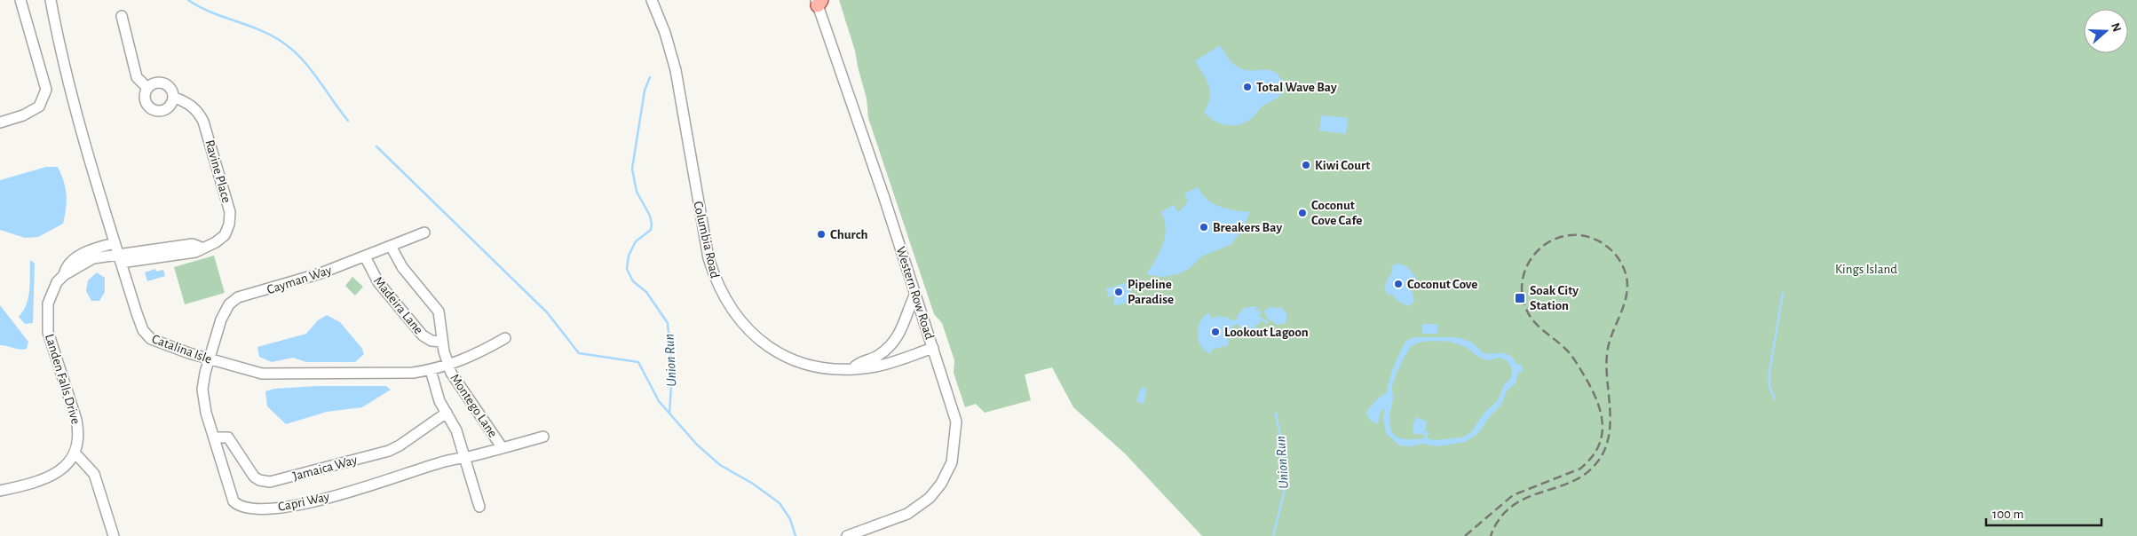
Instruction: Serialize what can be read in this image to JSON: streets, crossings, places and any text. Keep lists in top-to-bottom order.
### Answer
{
  "streets": {
    "street": [
      "Ravine Place",
      "Columbia Road",
      "Cayman Way",
      "Western Row Road",
      "Madeira Lane",
      "Catalina Isle",
      "Landen Falls Drive",
      "Montego Lane",
      "Jamaica Way",
      "Capri Way"
    ]
  },
  "crossings": [
    ["Ravine Place", "Catalina Isle"],
    ["Ravine Place", "Landen Falls Drive"],
    ["Columbia Road", "Western Row Road"],
    ["Cayman Way", "Madeira Lane"],
    ["Cayman Way", "Catalina Isle"],
    ["Cayman Way", "Montego Lane"],
    ["Cayman Way", "Capri Way"],
    ["Madeira Lane", "Montego Lane"],
    ["Catalina Isle", "Landen Falls Drive"],
    ["Catalina Isle", "Montego Lane"],
    ["Catalina Isle", "Capri Way"],
    ["Montego Lane", "Capri Way"],
    ["Jamaica Way", "Capri Way"]
  ],
  "water": ["Union Run"],
  "parks": ["Kings Island"],
  "places": {
    "other": [
      "Total Wave Bay",
      "Kiwi Court",
      "Coconut Cove Cafe",
      "Breakers Bay",
      "Church",
      "Coconut Cove",
      "Pipeline Paradise",
      "Lookout Lagoon"
    ],
    "transit": ["Soak City Station"]
  },
  "scale_bar": "100 m",
  "north": "right"
}
